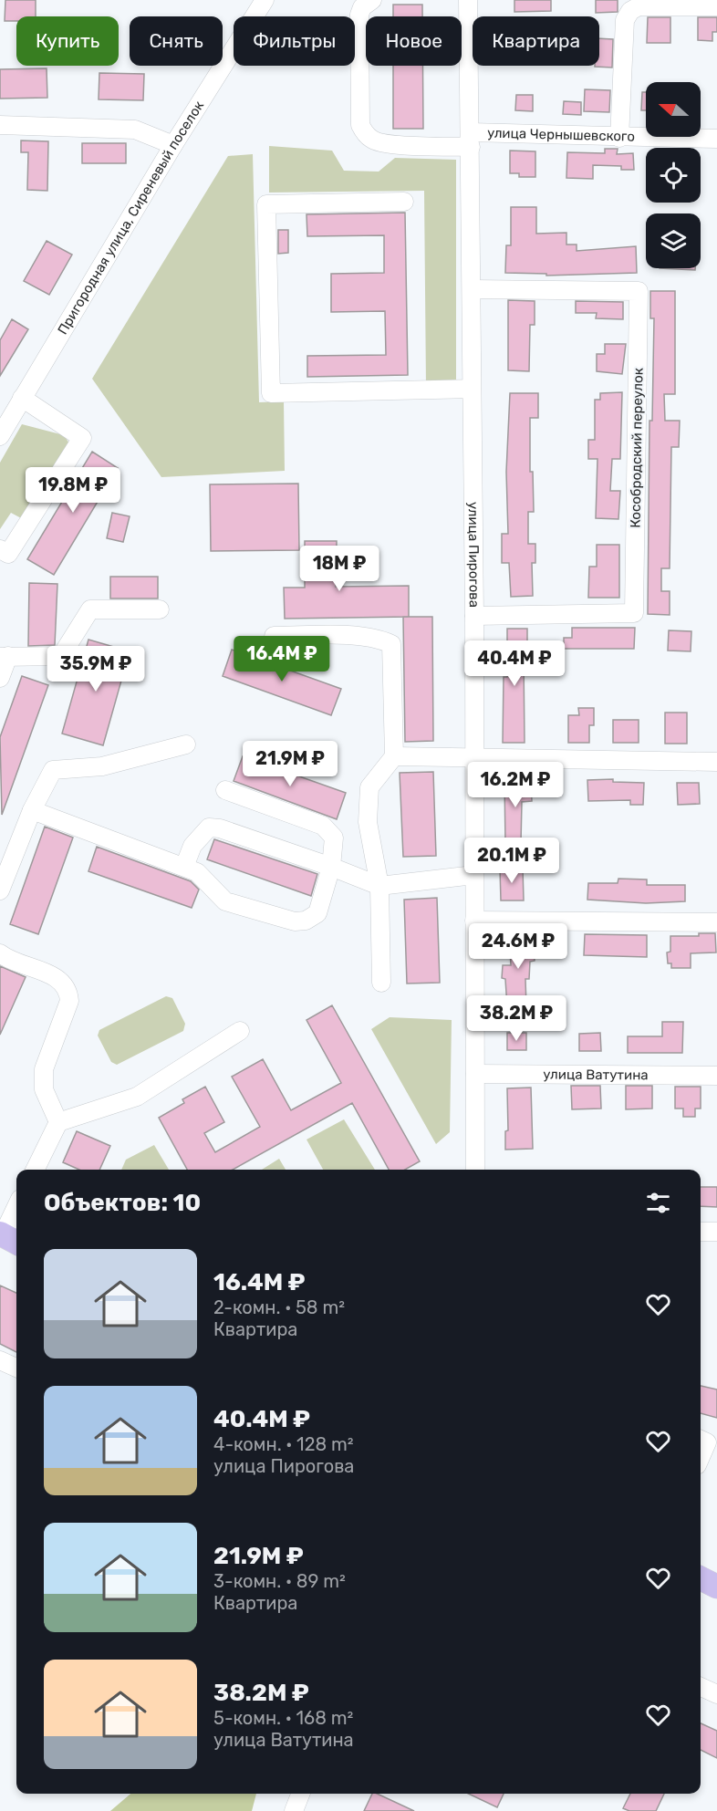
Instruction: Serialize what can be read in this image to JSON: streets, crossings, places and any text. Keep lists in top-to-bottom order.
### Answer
{
  "streets": {
    "street": [
      "улица Чернышевского",
      "Пригородная улица, Сиреневый поселок",
      "Кособродский переулок",
      "улица Пирогова",
      "улица Ватутина"
    ]
  },
  "crossings": [
    ["улица Чернышевского", "улица Пирогова"],
    ["Кособродский переулок", "улица Пирогова"],
    ["улица Пирогова", "улица Ватутина"]
  ],
  "north": "left",
  "page": {
    "chip": [
      "Купить",
      "Снять",
      "Фильтры",
      "Новое",
      "Квартира"
    ],
    "price": [
      "19.8M ₽",
      "18M ₽",
      "16.4M ₽",
      "40.4M ₽",
      "35.9M ₽",
      "21.9M ₽",
      "16.2M ₽",
      "20.1M ₽",
      "24.6M ₽",
      "38.2M ₽"
    ],
    "heading": "Объектов: 10",
    "list": [
      {
        "name": "16.4M ₽",
        "note": "2-комн. · 58 m² · Квартира"
      },
      {
        "name": "40.4M ₽",
        "note": "4-комн. · 128 m² · улица Пирогова"
      },
      {
        "name": "21.9M ₽",
        "note": "3-комн. · 89 m² · Квартира"
      },
      {
        "name": "38.2M ₽",
        "note": "5-комн. · 168 m² · улица Ватутина"
      }
    ]
  }
}
